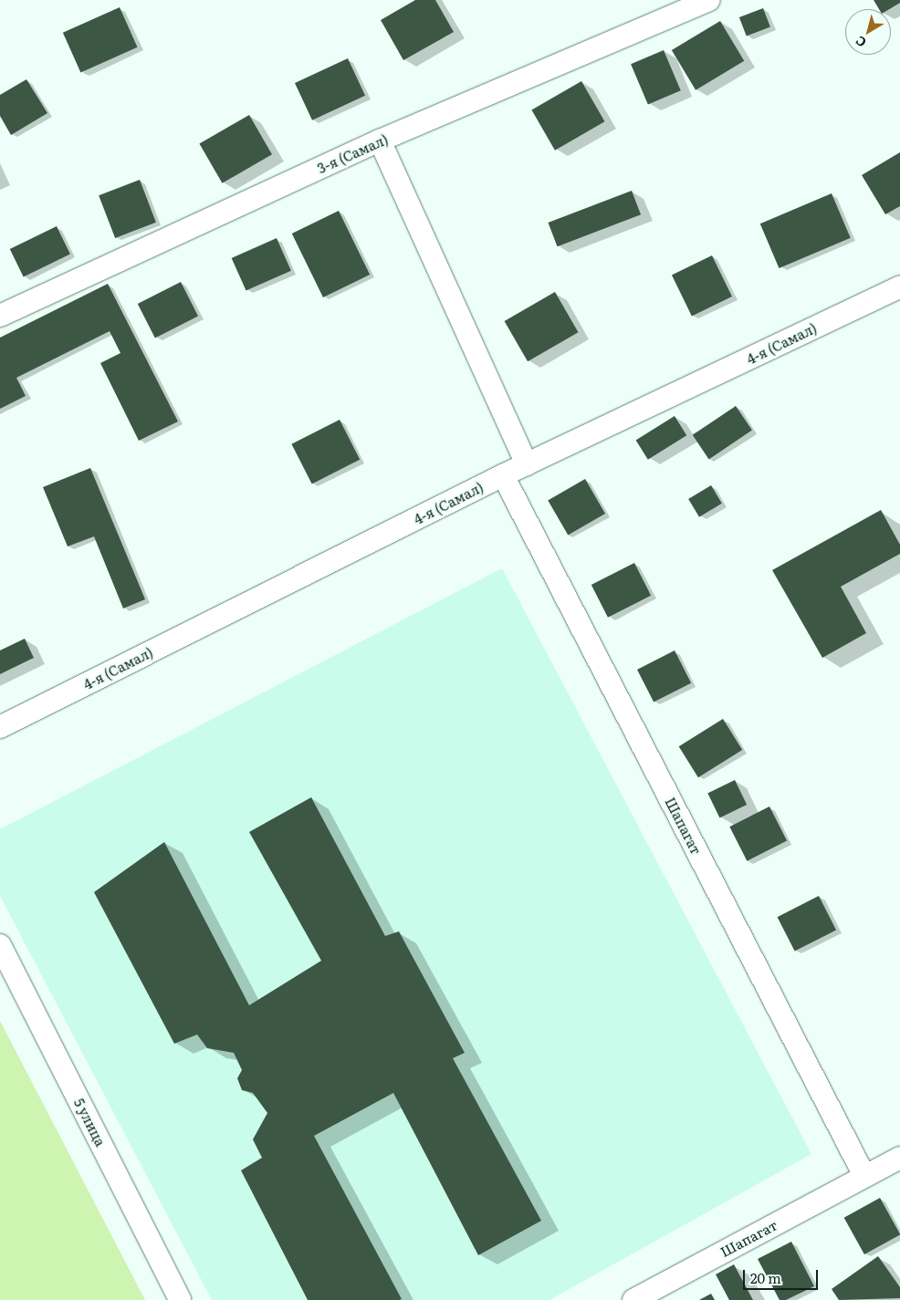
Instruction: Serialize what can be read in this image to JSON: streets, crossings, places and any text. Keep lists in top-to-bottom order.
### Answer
{
  "streets": {
    "street": [
      "3-я (Самал)",
      "4-я (Самал)",
      "Шапагат",
      "5 улица"
    ]
  },
  "crossings": [
    ["4-я (Самал)", "Шапагат"]
  ],
  "scale_bar": "20 m",
  "north": "bottom left"
}
